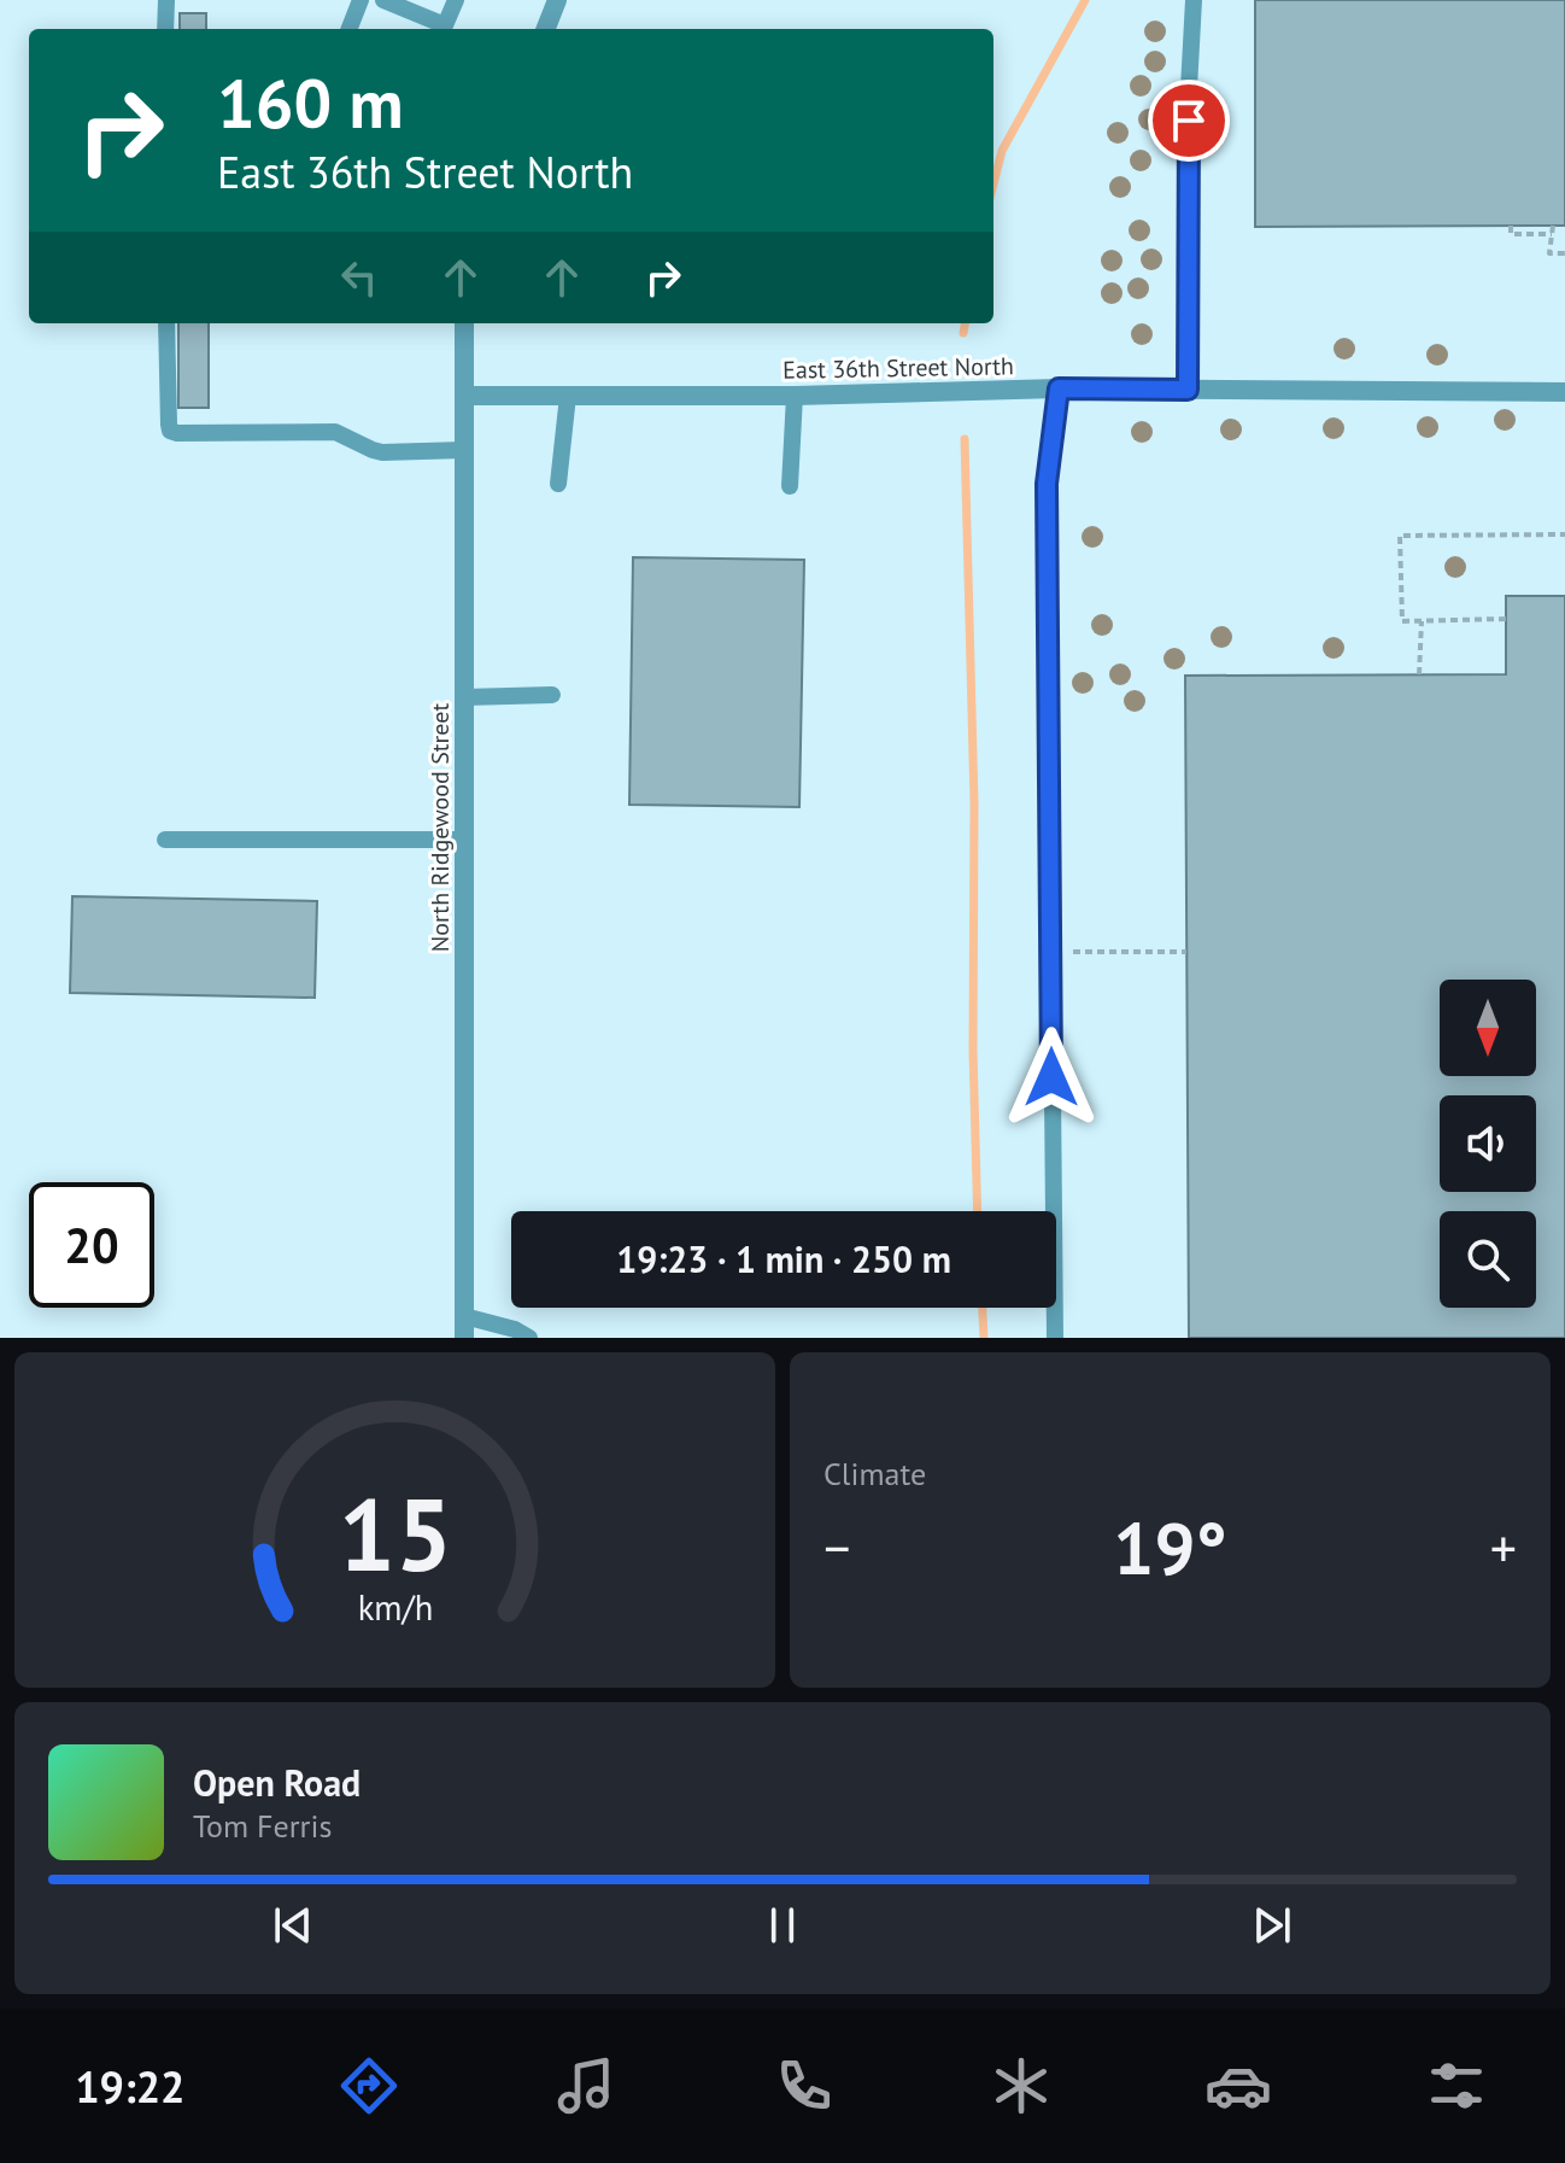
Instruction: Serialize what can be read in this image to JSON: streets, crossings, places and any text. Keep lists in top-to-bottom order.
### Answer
{
  "streets": {
    "street": ["East 36th Street North", "North Ridgewood Street"]
  },
  "crossings": [
    ["East 36th Street North", "North Ridgewood Street"]
  ],
  "north": "bottom",
  "page": {
    "turn": ["160 m", "East 36th Street North"],
    "limit": "20",
    "trip": "19:23 · 1 min · 250 m",
    "tile": "Climate",
    "heat": ["−", "19°", "+"],
    "song": ["Open Road", "Tom Ferris"],
    "tabs": "19:22",
    "gauge": ["15", "km/h"]
  }
}
